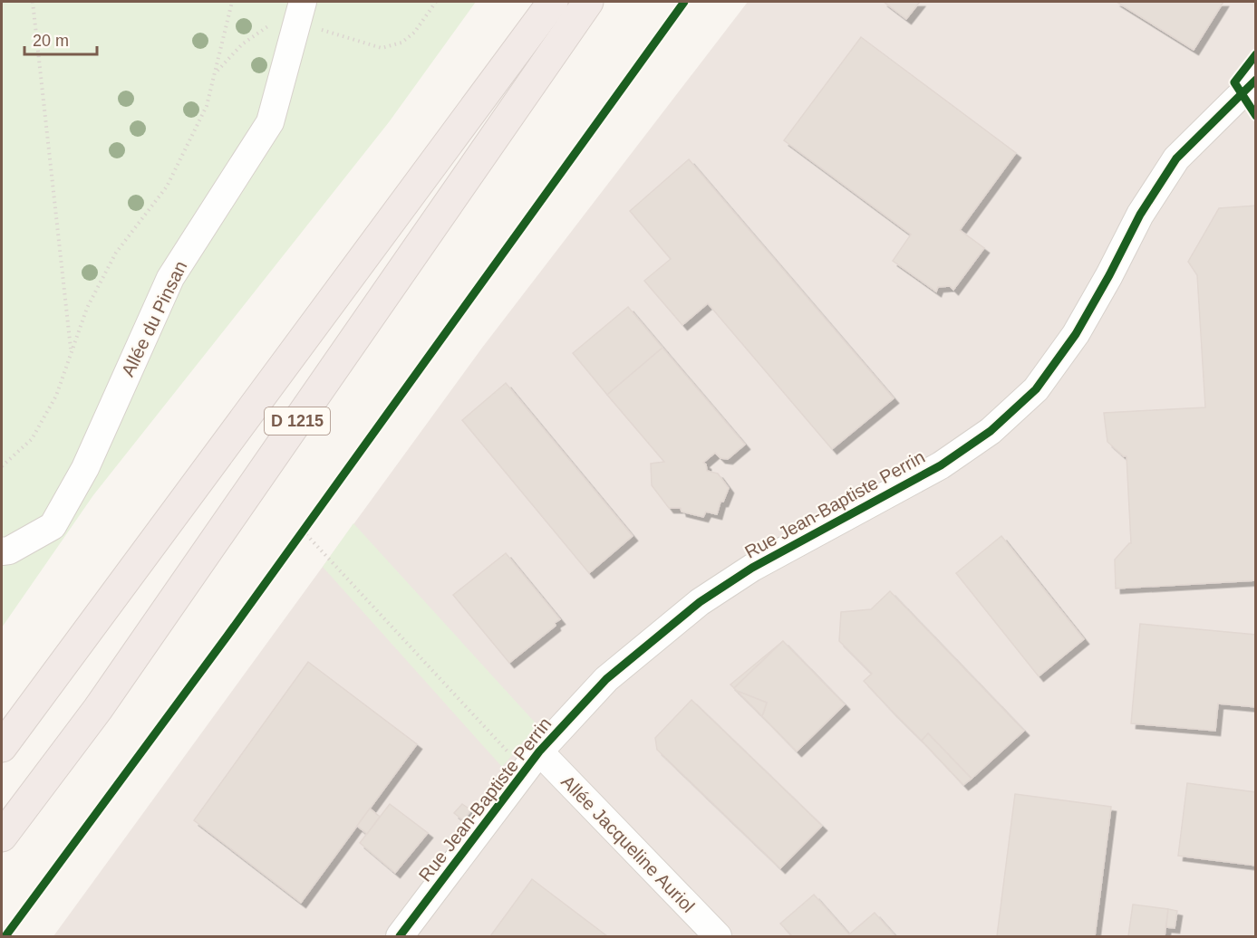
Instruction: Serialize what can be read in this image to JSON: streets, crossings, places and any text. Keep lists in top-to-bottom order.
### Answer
{
  "streets": {
    "highway": ["D 1215"],
    "street": ["Allée du Pinsan", "Rue Jean-Baptiste Perrin", "Allée Jacqueline Auriol"]
  },
  "crossings": [
    ["Rue Jean-Baptiste Perrin", "Allée Jacqueline Auriol"]
  ],
  "scale_bar": "20 m"
}
